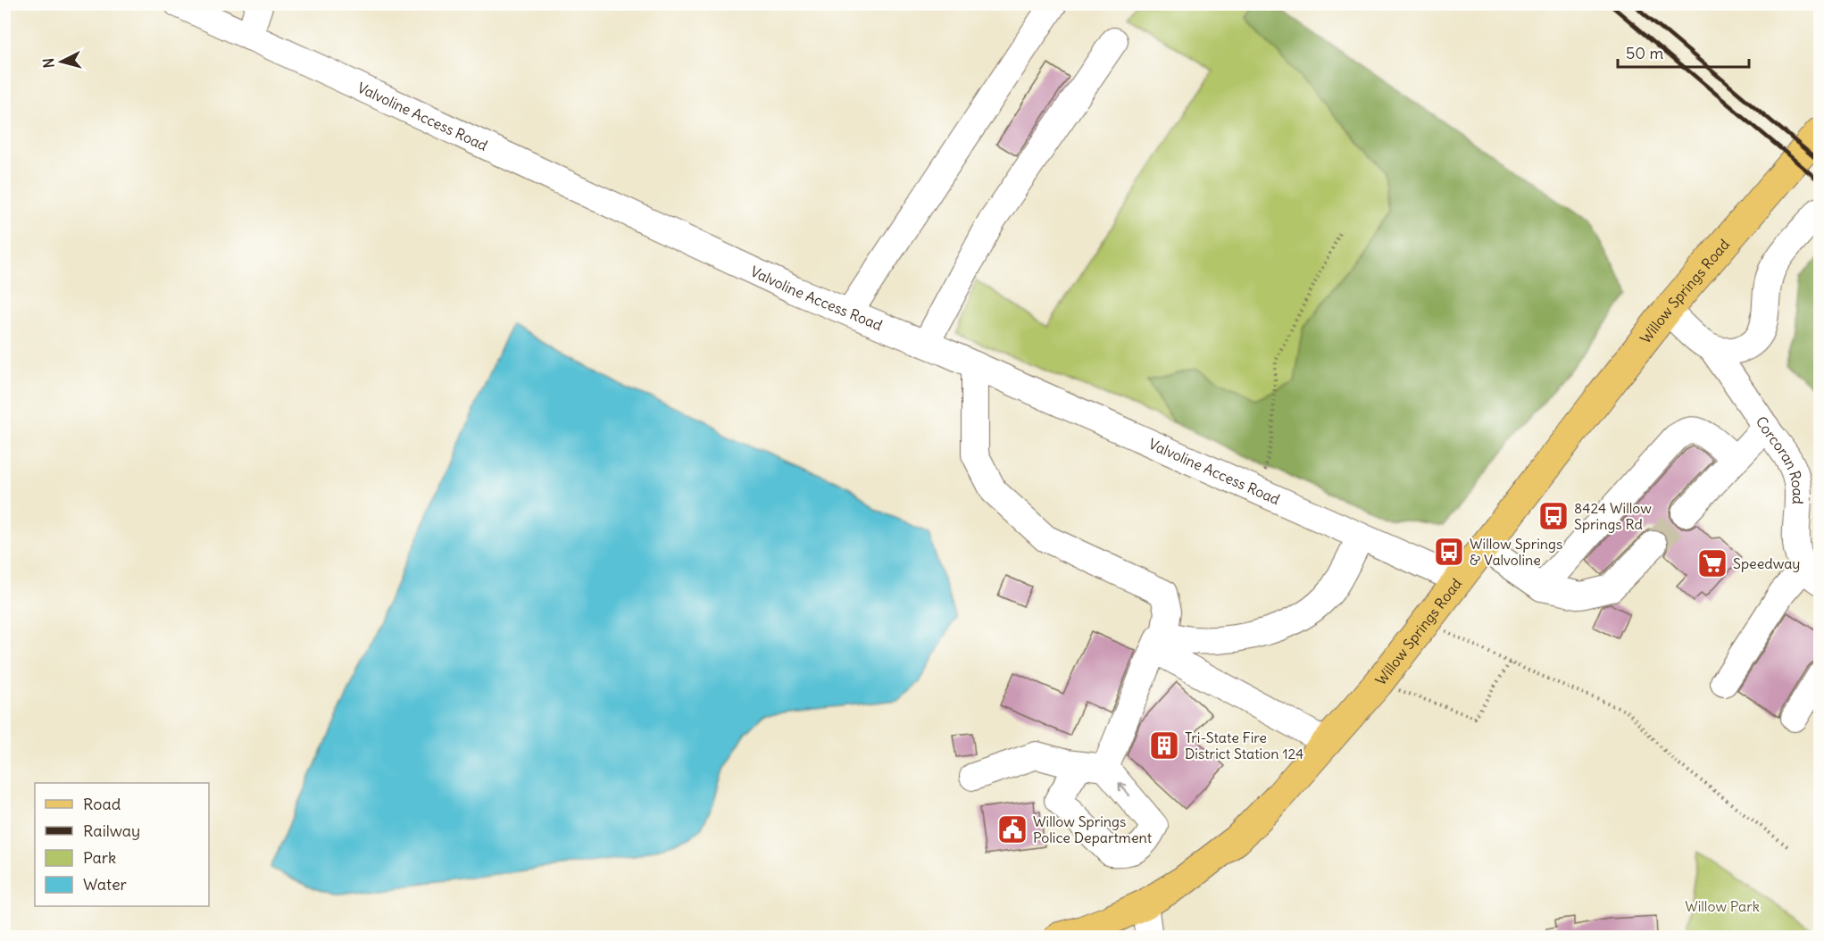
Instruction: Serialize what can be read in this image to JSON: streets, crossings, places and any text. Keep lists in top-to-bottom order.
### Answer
{
  "streets": {
    "main road": ["Willow Springs Road"],
    "street": ["Valvoline Access Road", "Corcoran Road"]
  },
  "crossings": [
    ["Valvoline Access Road", "Willow Springs Road"],
    ["Willow Springs Road", "Corcoran Road"]
  ],
  "parks": ["Willow Park"],
  "places": {
    "bus stop": ["8424 Willow Springs Rd", "Willow Springs & Valvoline"],
    "supermarket": ["Speedway"],
    "building": ["Tri-State Fire District Station 124"],
    "public building": ["Willow Springs Police Department"]
  },
  "legend": [
    "Road",
    "Railway",
    "Park",
    "Water"
  ],
  "scale_bar": "50 m",
  "north": "left"
}
